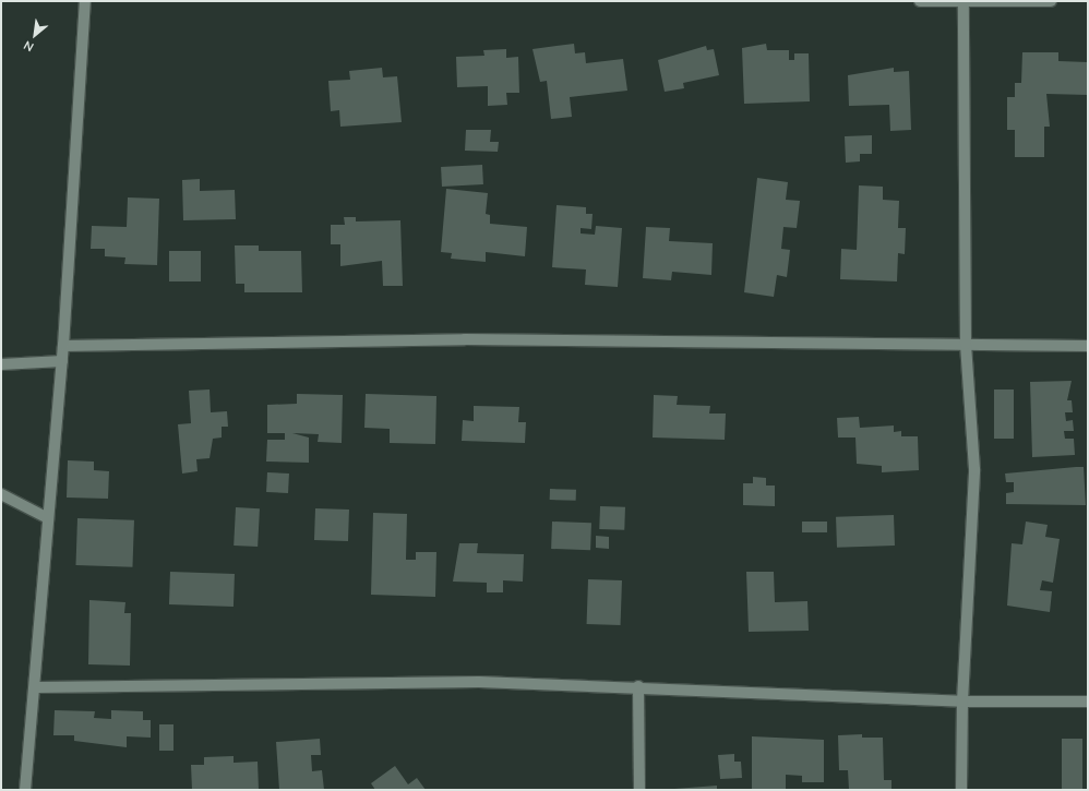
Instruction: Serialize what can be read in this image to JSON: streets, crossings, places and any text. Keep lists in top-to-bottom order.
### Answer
{
  "north": "bottom left"
}
